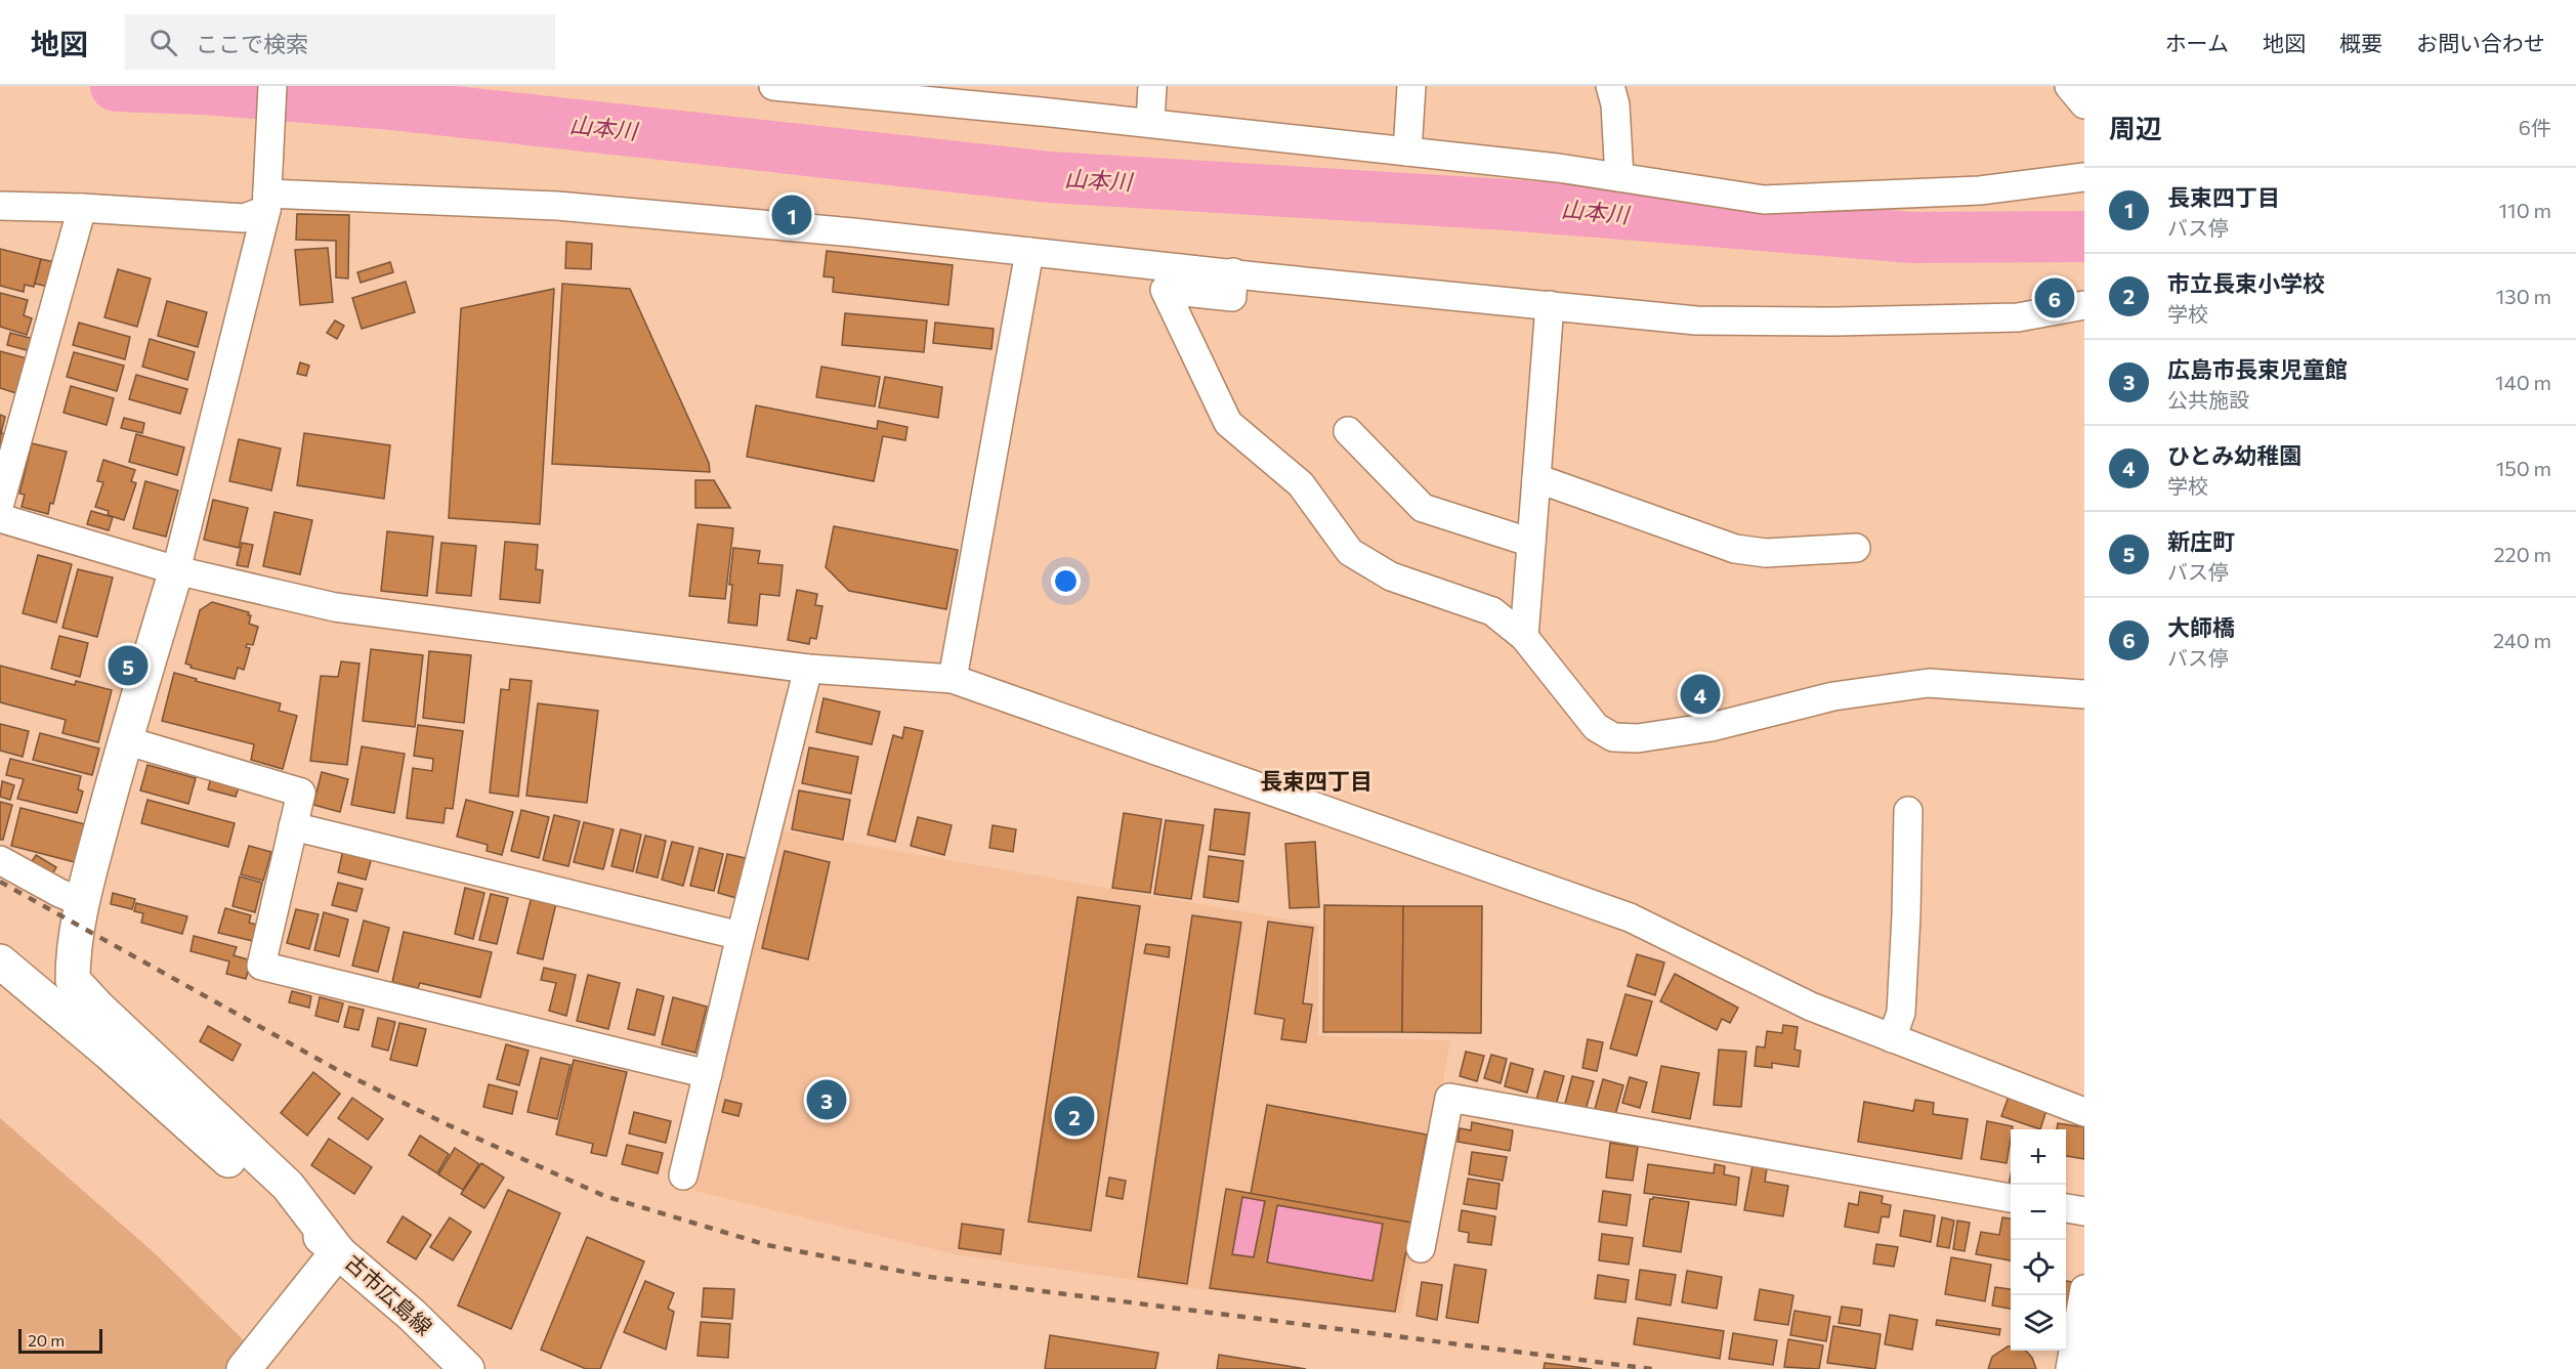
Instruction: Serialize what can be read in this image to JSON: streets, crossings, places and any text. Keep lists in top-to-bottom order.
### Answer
{
  "streets": {
    "street": ["古市広島線"]
  },
  "districts": ["長束四丁目"],
  "water": ["山本川"],
  "scale_bar": "20 m",
  "page": {
    "header": "地図",
    "search": "ここで検索",
    "nav": [
      "ホーム",
      "地図",
      "概要",
      "お問い合わせ"
    ],
    "heading": ["周辺", "6件"],
    "list": [
      {
        "mark": "1",
        "name": "長束四丁目",
        "note": "バス停",
        "value": "110 m"
      },
      {
        "mark": "2",
        "name": "市立長束小学校",
        "note": "学校",
        "value": "130 m"
      },
      {
        "mark": "3",
        "name": "広島市長束児童館",
        "note": "公共施設",
        "value": "140 m"
      },
      {
        "mark": "4",
        "name": "ひとみ幼稚園",
        "note": "学校",
        "value": "150 m"
      },
      {
        "mark": "5",
        "name": "新庄町",
        "note": "バス停",
        "value": "220 m"
      },
      {
        "mark": "6",
        "name": "大師橋",
        "note": "バス停",
        "value": "240 m"
      }
    ],
    "pins": [
      "1",
      "6",
      "5",
      "4",
      "3",
      "2"
    ],
    "map_buttons": ["+", "−"],
    "scale": "20 m"
  }
}
